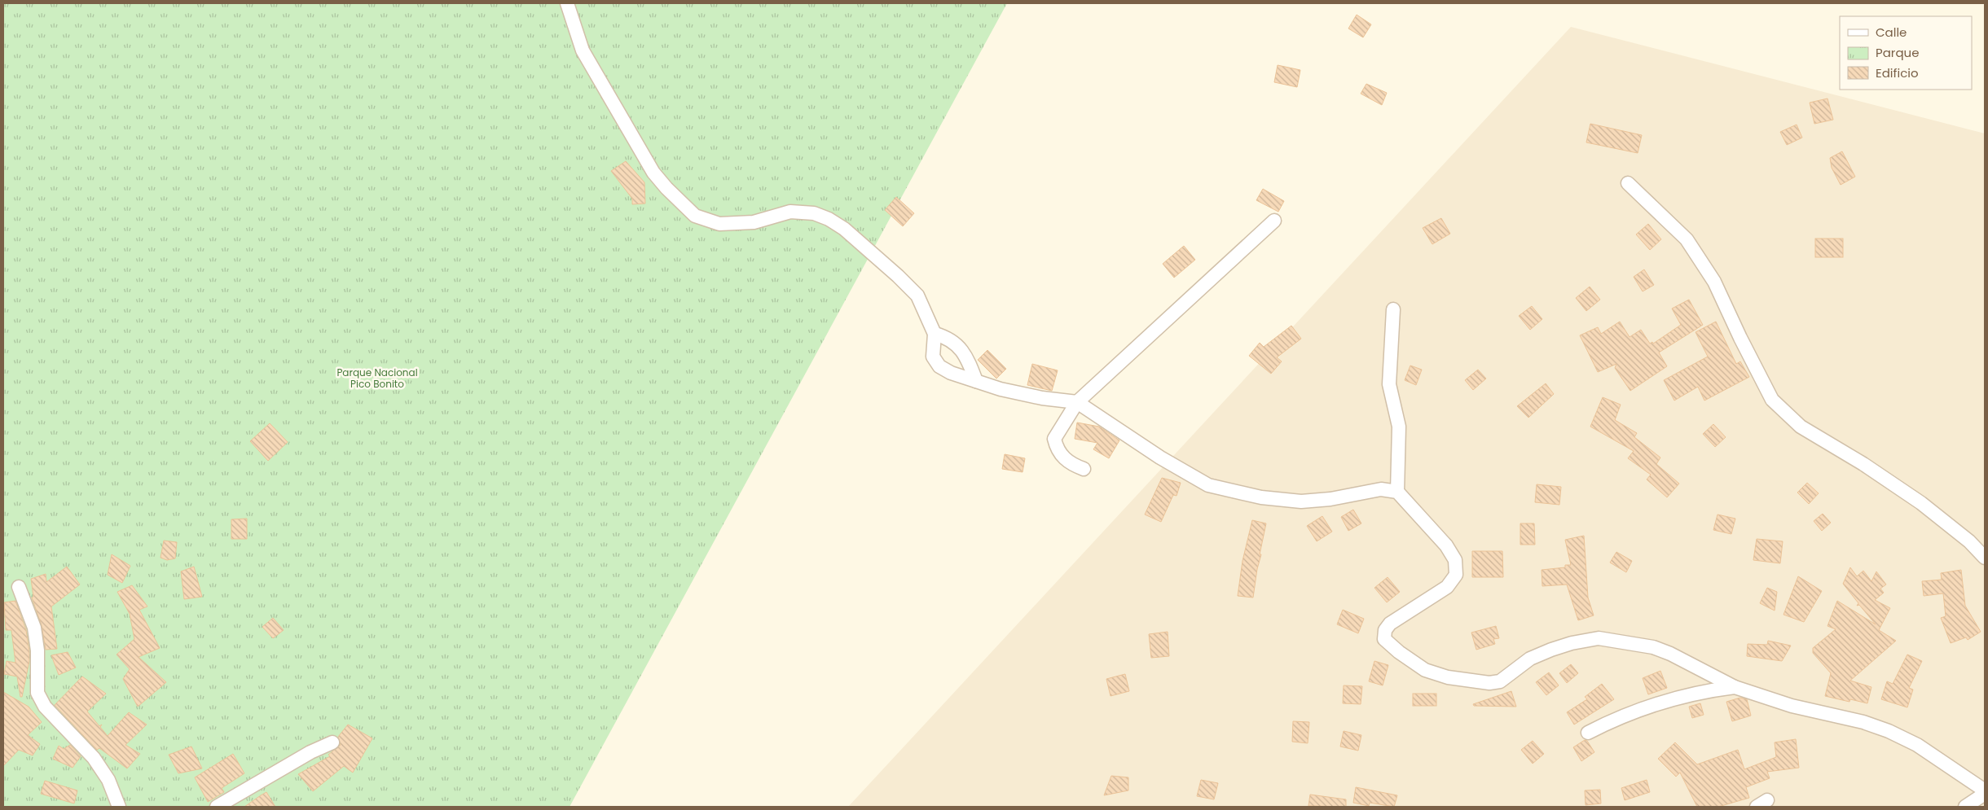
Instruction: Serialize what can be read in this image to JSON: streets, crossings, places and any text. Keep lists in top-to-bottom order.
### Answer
{
  "parks": ["Parque Nacional Pico Bonito"],
  "legend": ["Calle", "Parque", "Edificio"]
}
